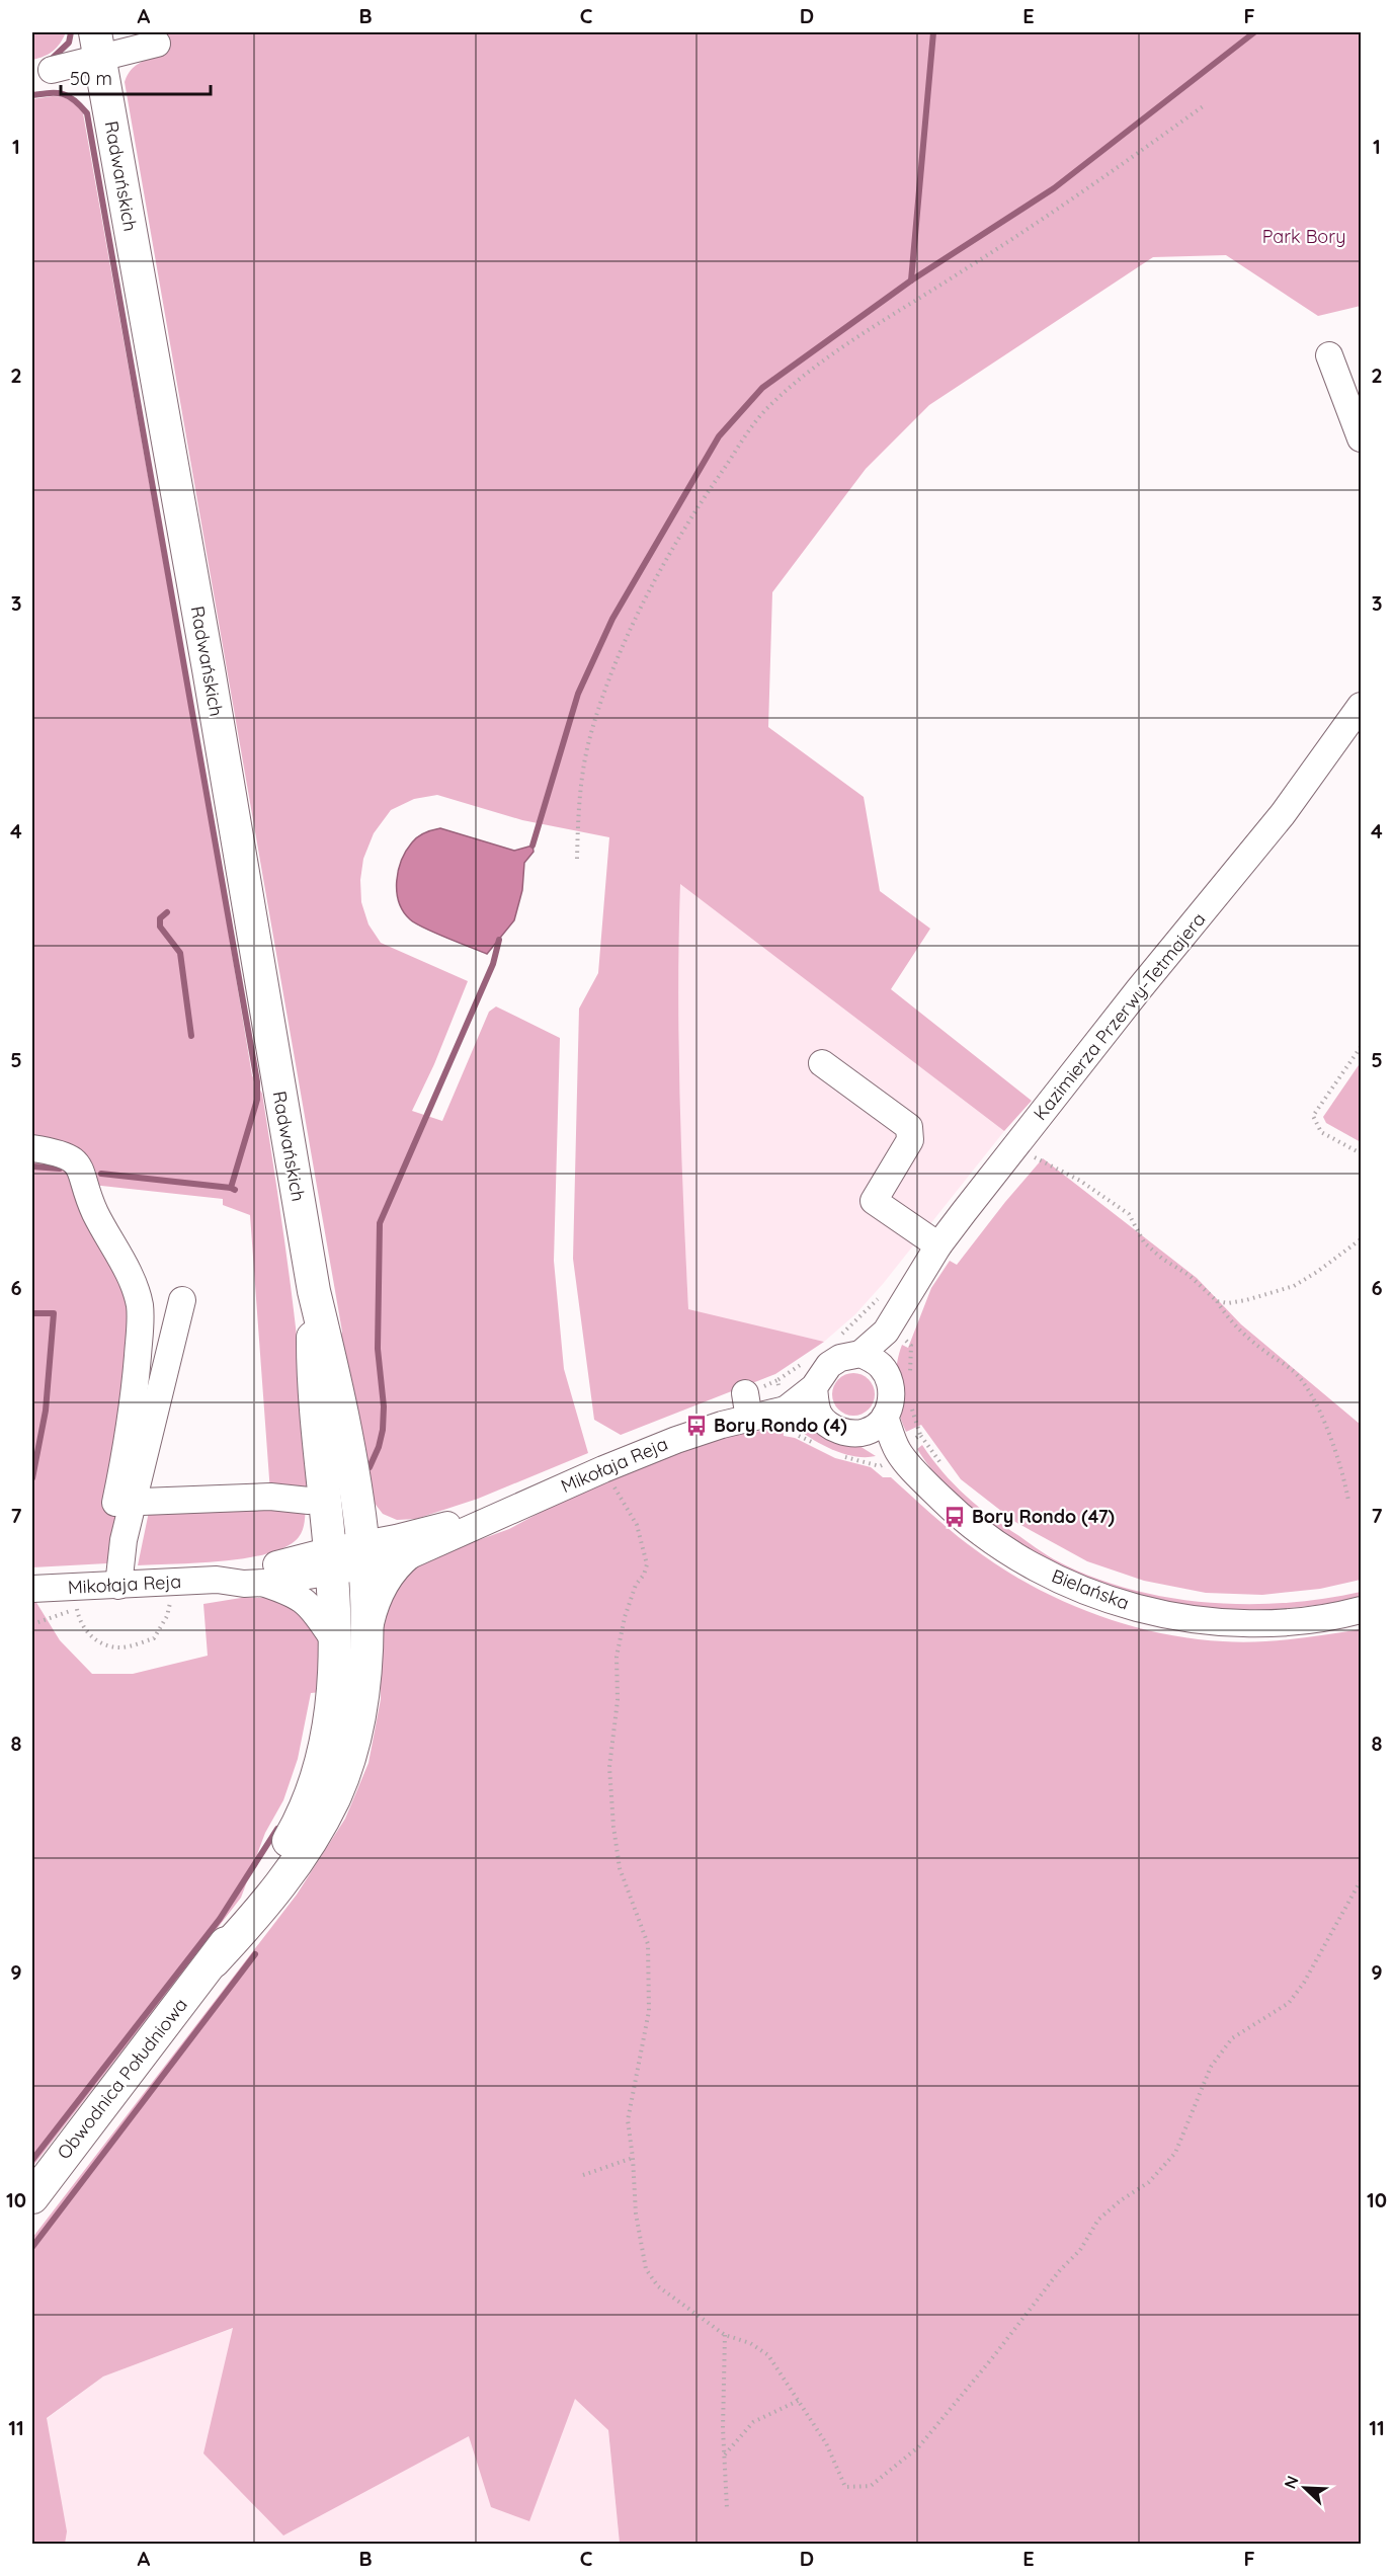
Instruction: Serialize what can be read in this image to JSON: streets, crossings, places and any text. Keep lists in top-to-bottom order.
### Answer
{
  "streets": {
    "main road": ["Radwańskich", "Obwodnica Południowa"],
    "street": ["Kazimierza Przerwy-Tetmajera", "Mikołaja Reja", "Bielańska"]
  },
  "crossings": [
    ["Radwańskich", "Mikołaja Reja"],
    ["Kazimierza Przerwy-Tetmajera", "Mikołaja Reja"],
    ["Kazimierza Przerwy-Tetmajera", "Bielańska"],
    ["Mikołaja Reja", "Bielańska"]
  ],
  "parks": ["Park Bory"],
  "places": {
    "bus stop": ["Bory Rondo (4)", "Bory Rondo (47)"]
  },
  "scale_bar": "50 m",
  "north": "top left",
  "grid": {
    "columns": [
      "A",
      "B",
      "C",
      "D",
      "E",
      "F"
    ],
    "rows": [
      "1",
      "2",
      "3",
      "4",
      "5",
      "6",
      "7",
      "8",
      "9",
      "10",
      "11"
    ]
  }
}
